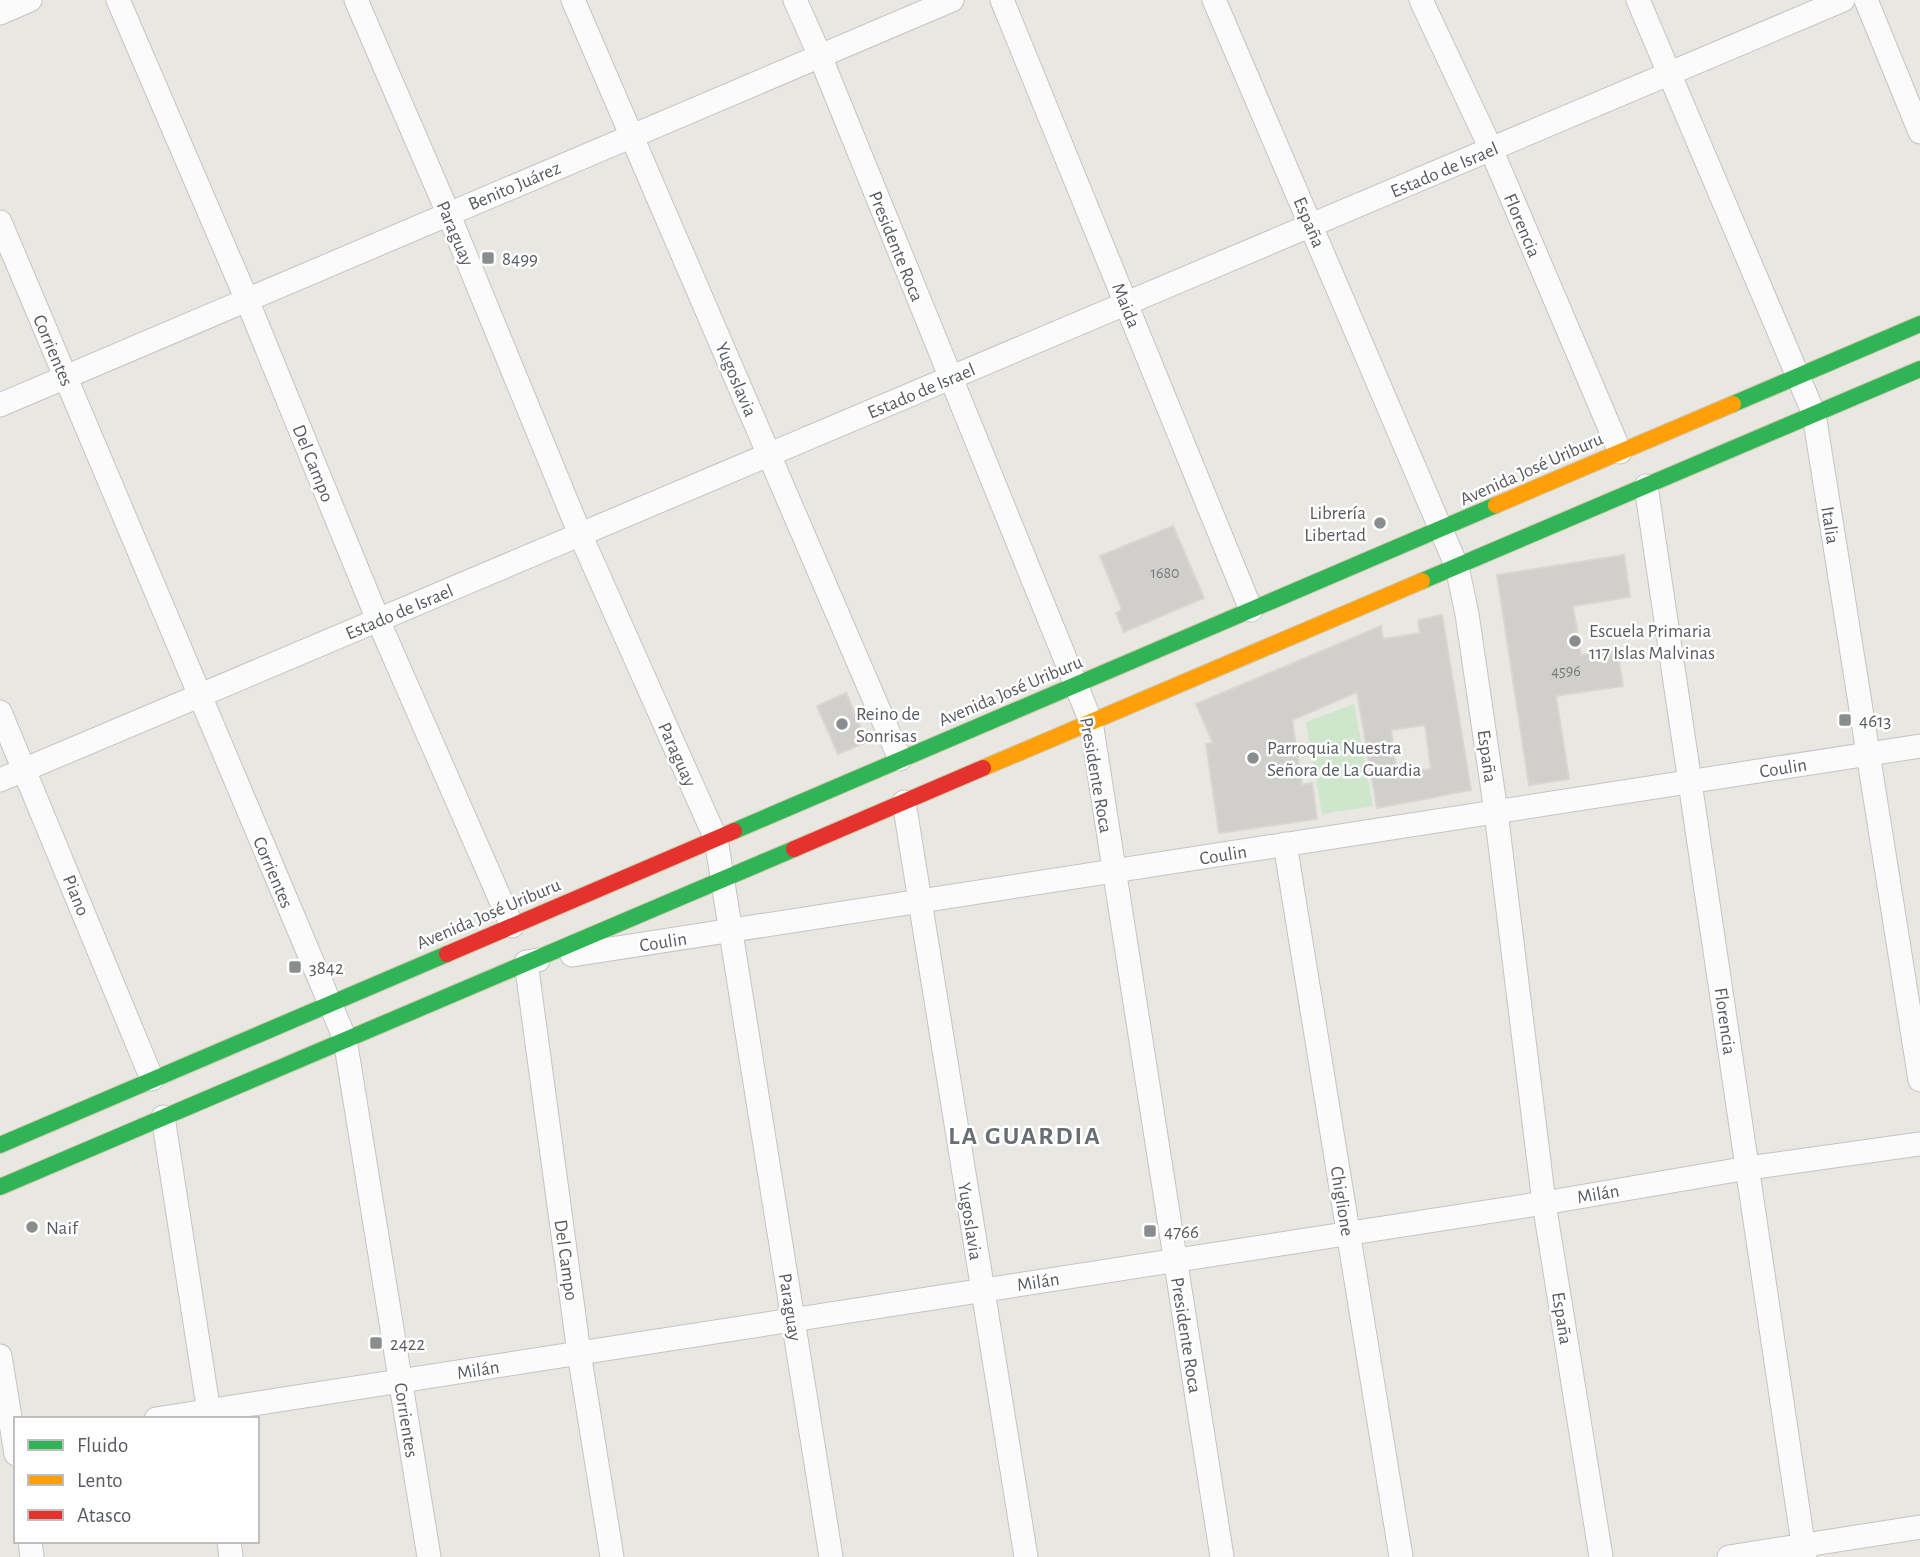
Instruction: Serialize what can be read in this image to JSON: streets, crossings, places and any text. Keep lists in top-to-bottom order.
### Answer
{
  "streets": {
    "main road": ["Avenida José Uriburu"],
    "street": [
      "Estado de Israel",
      "Benito Juárez",
      "España",
      "Florencia",
      "Paraguay",
      "Presidente Roca",
      "Maida",
      "Corrientes",
      "Yugoslavia",
      "Del Campo",
      "Italia",
      "Coulin",
      "Piano",
      "Milán",
      "Chiglione"
    ]
  },
  "crossings": [
    ["Estado de Israel", "España"],
    ["Estado de Israel", "Florencia"],
    ["Estado de Israel", "Paraguay"],
    ["Estado de Israel", "Presidente Roca"],
    ["Estado de Israel", "Maida"],
    ["Estado de Israel", "Corrientes"],
    ["Estado de Israel", "Yugoslavia"],
    ["Estado de Israel", "Del Campo"],
    ["Estado de Israel", "Italia"],
    ["Estado de Israel", "Piano"],
    ["Benito Juárez", "Paraguay"],
    ["Benito Juárez", "Presidente Roca"],
    ["Benito Juárez", "Corrientes"],
    ["Benito Juárez", "Yugoslavia"],
    ["Benito Juárez", "Del Campo"],
    ["España", "Avenida José Uriburu"],
    ["España", "Coulin"],
    ["España", "Milán"],
    ["Florencia", "Avenida José Uriburu"],
    ["Florencia", "Coulin"],
    ["Florencia", "Milán"],
    ["Paraguay", "Avenida José Uriburu"],
    ["Paraguay", "Coulin"],
    ["Paraguay", "Milán"],
    ["Presidente Roca", "Avenida José Uriburu"],
    ["Presidente Roca", "Coulin"],
    ["Presidente Roca", "Milán"],
    ["Maida", "Avenida José Uriburu"],
    ["Corrientes", "Avenida José Uriburu"],
    ["Corrientes", "Milán"],
    ["Yugoslavia", "Avenida José Uriburu"],
    ["Yugoslavia", "Coulin"],
    ["Yugoslavia", "Milán"],
    ["Del Campo", "Avenida José Uriburu"],
    ["Del Campo", "Coulin"],
    ["Del Campo", "Milán"],
    ["Avenida José Uriburu", "Italia"],
    ["Avenida José Uriburu", "Piano"],
    ["Italia", "Coulin"],
    ["Coulin", "Chiglione"],
    ["Milán", "Chiglione"]
  ],
  "districts": ["LA GUARDIA"],
  "places": {
    "transit": [
      "8499",
      "4613",
      "3842",
      "4766",
      "2422"
    ],
    "other": [
      "Librería Libertad",
      "Escuela Primaria 117 Islas Malvinas",
      "Reino de Sonrisas",
      "Parroquia Nuestra Señora de La Guardia",
      "Naif"
    ]
  },
  "house_numbers": ["1680", "4596"],
  "legend": ["Fluido", "Lento", "Atasco"]
}
